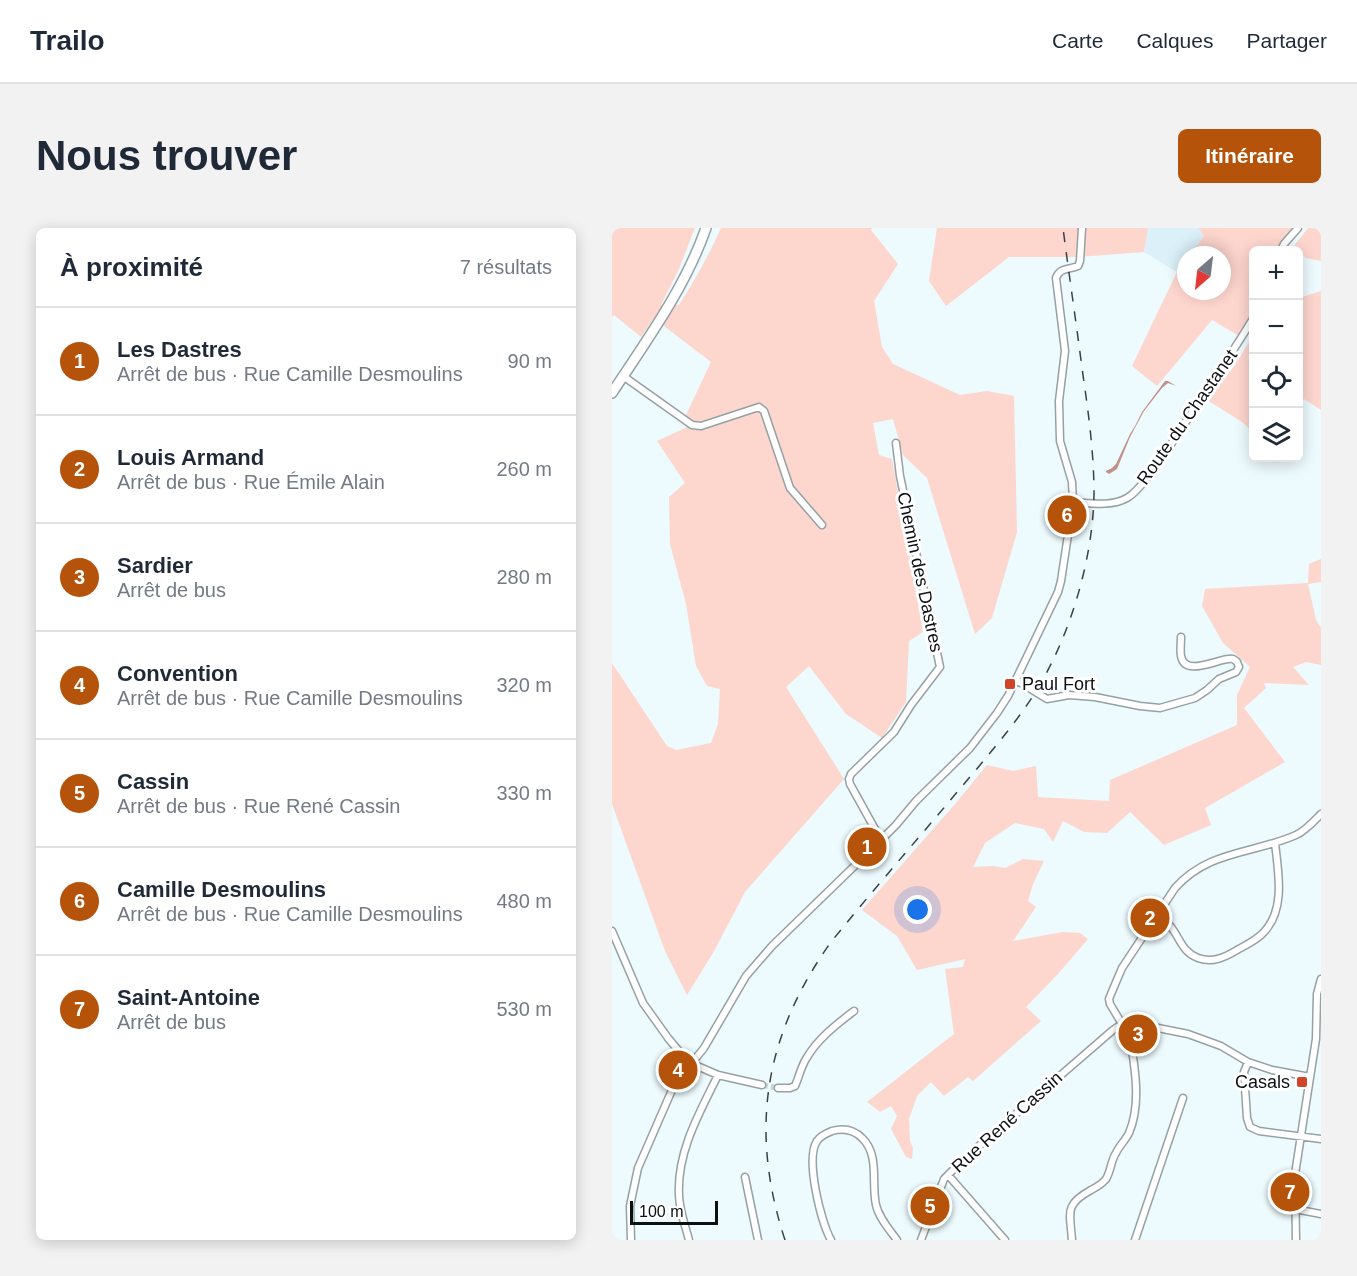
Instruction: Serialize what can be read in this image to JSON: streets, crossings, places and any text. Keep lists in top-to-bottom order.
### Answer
{
  "streets": {
    "street": ["Route du Chastanet", "Chemin des Dastres", "Rue René Cassin"]
  },
  "places": {
    "transit": ["Paul Fort", "Casals"]
  },
  "scale_bar": "100 m",
  "north": "bottom left",
  "page": {
    "header": "Trailo",
    "nav": ["Carte", "Calques", "Partager"],
    "buttons": "Itinéraire",
    "title": "Nous trouver",
    "heading": ["À proximité", "7 résultats"],
    "map_buttons": ["+", "−"],
    "list": [
      {
        "mark": "1",
        "name": "Les Dastres",
        "note": "Arrêt de bus · Rue Camille Desmoulins",
        "value": "90 m"
      },
      {
        "mark": "2",
        "name": "Louis Armand",
        "note": "Arrêt de bus · Rue Émile Alain",
        "value": "260 m"
      },
      {
        "mark": "3",
        "name": "Sardier",
        "note": "Arrêt de bus",
        "value": "280 m"
      },
      {
        "mark": "4",
        "name": "Convention",
        "note": "Arrêt de bus · Rue Camille Desmoulins",
        "value": "320 m"
      },
      {
        "mark": "5",
        "name": "Cassin",
        "note": "Arrêt de bus · Rue René Cassin",
        "value": "330 m"
      },
      {
        "mark": "6",
        "name": "Camille Desmoulins",
        "note": "Arrêt de bus · Rue Camille Desmoulins",
        "value": "480 m"
      },
      {
        "mark": "7",
        "name": "Saint-Antoine",
        "note": "Arrêt de bus",
        "value": "530 m"
      }
    ],
    "pins": [
      "6",
      "1",
      "2",
      "3",
      "4",
      "7",
      "5"
    ],
    "scale": "100 m"
  }
}
